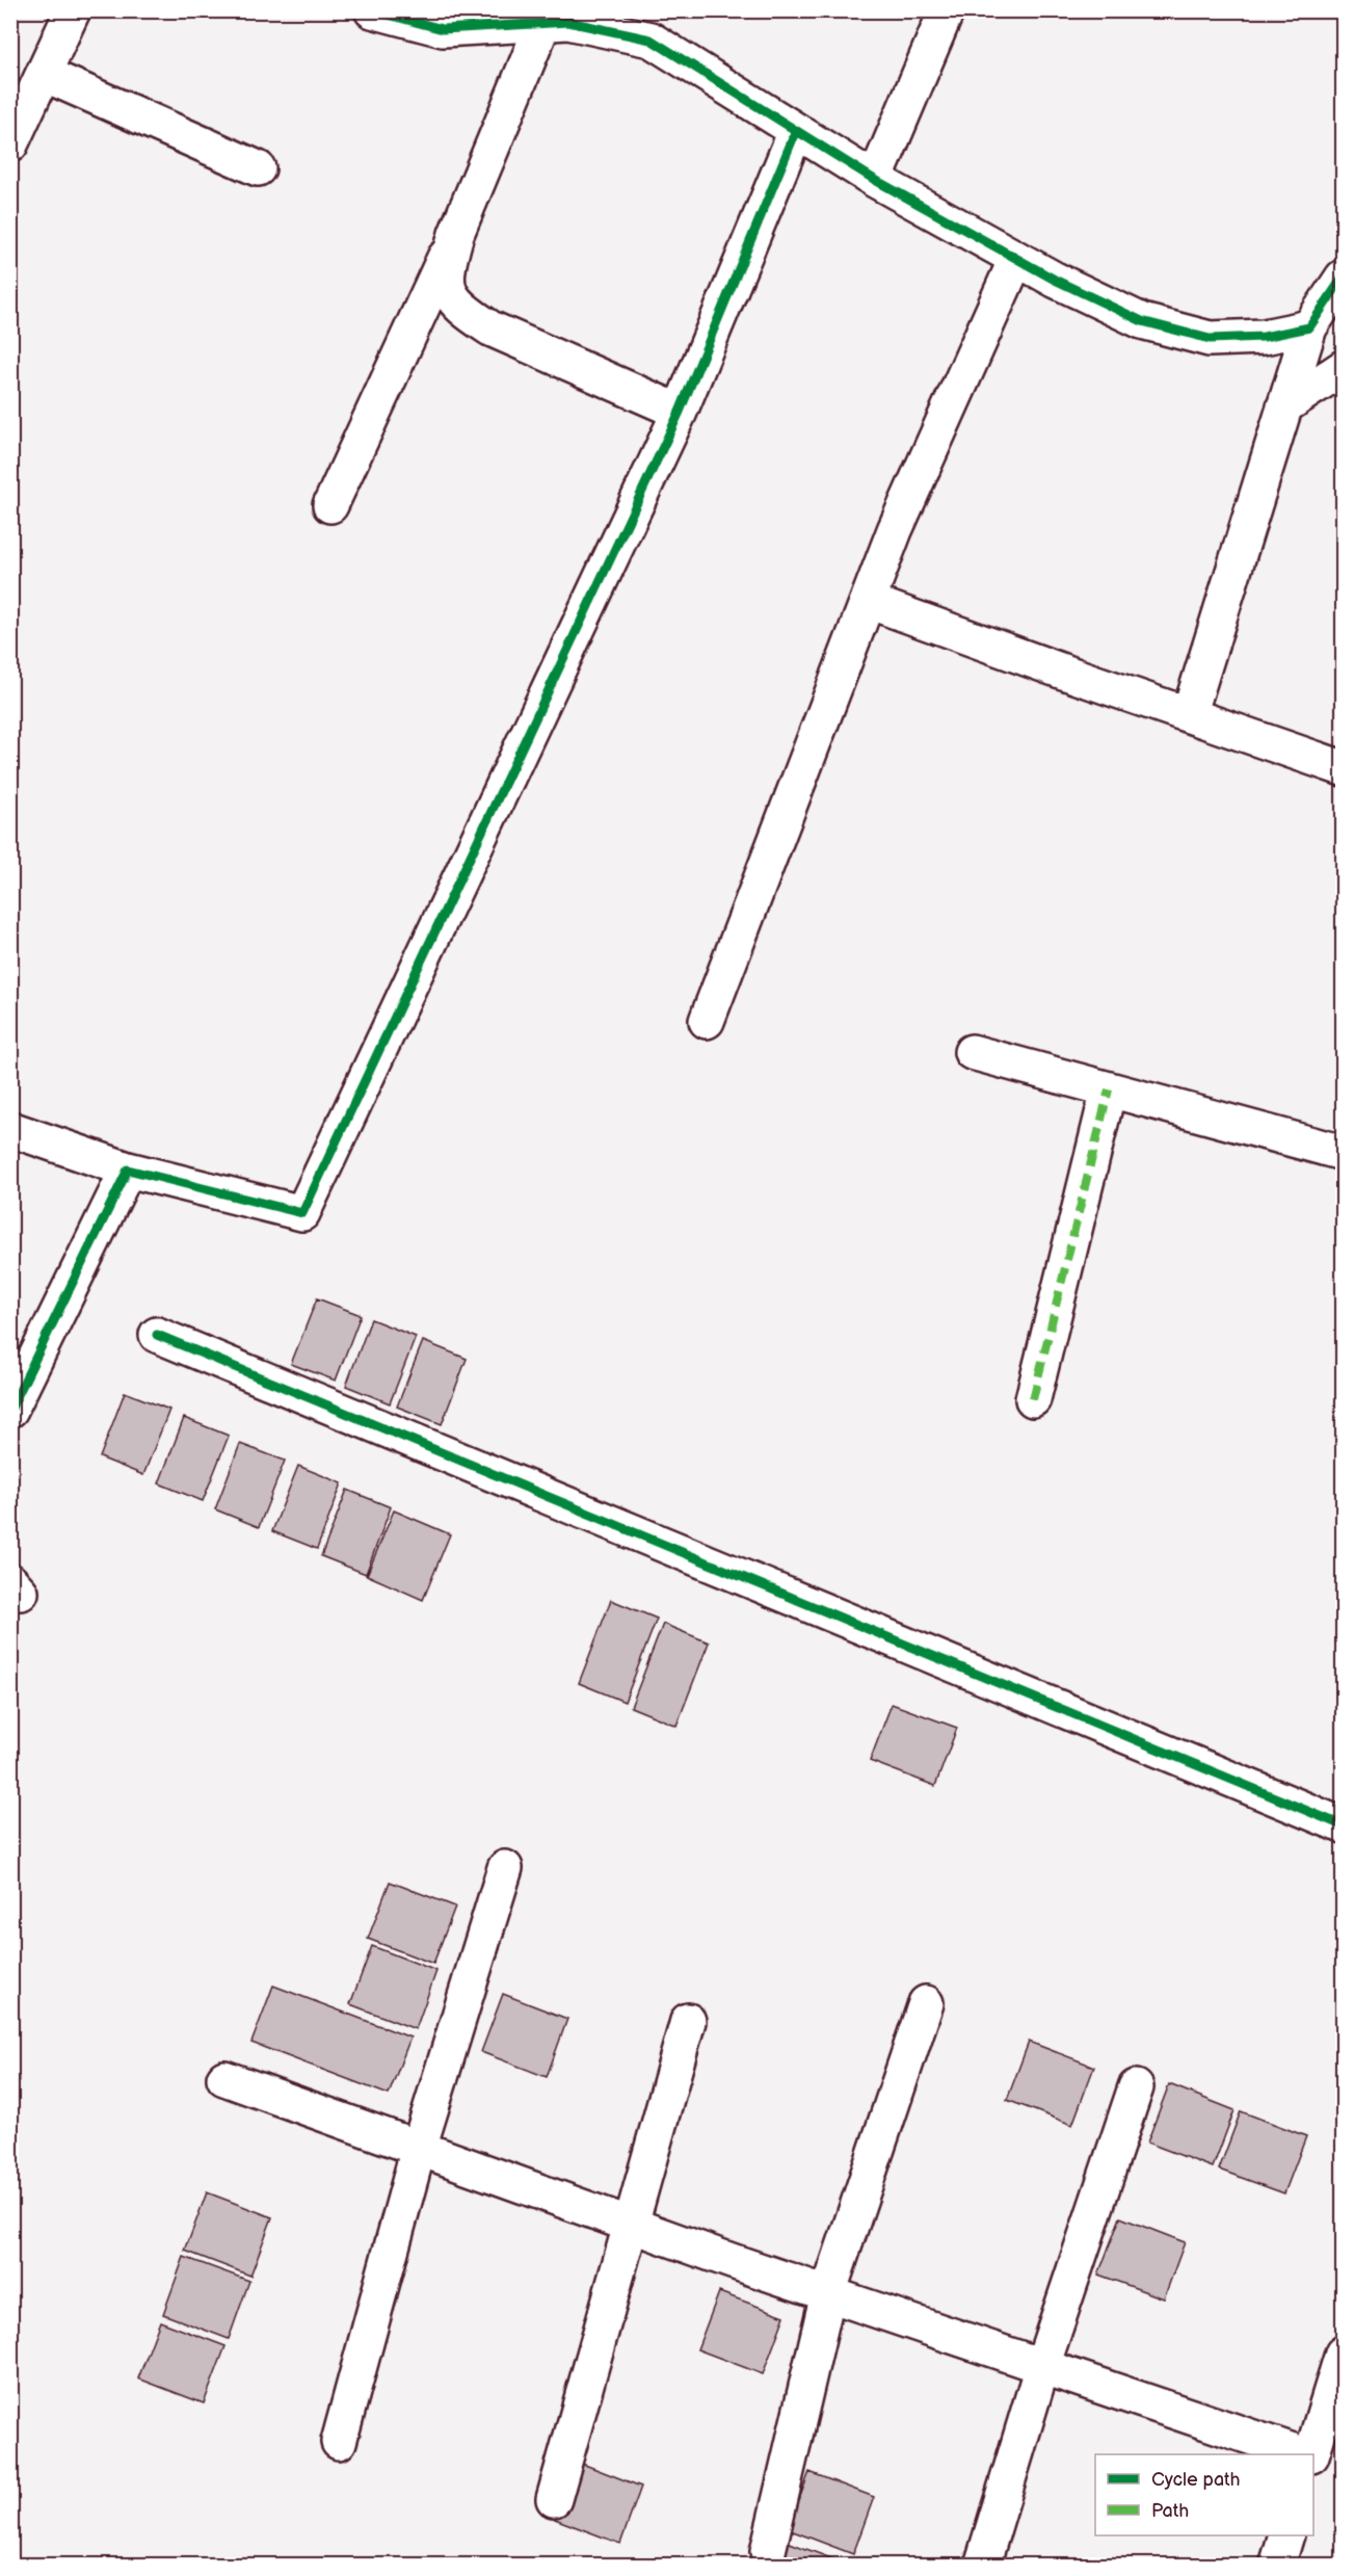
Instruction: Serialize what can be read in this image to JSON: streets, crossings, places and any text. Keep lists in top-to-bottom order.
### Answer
{
  "legend": ["Cycle path", "Path"]
}
